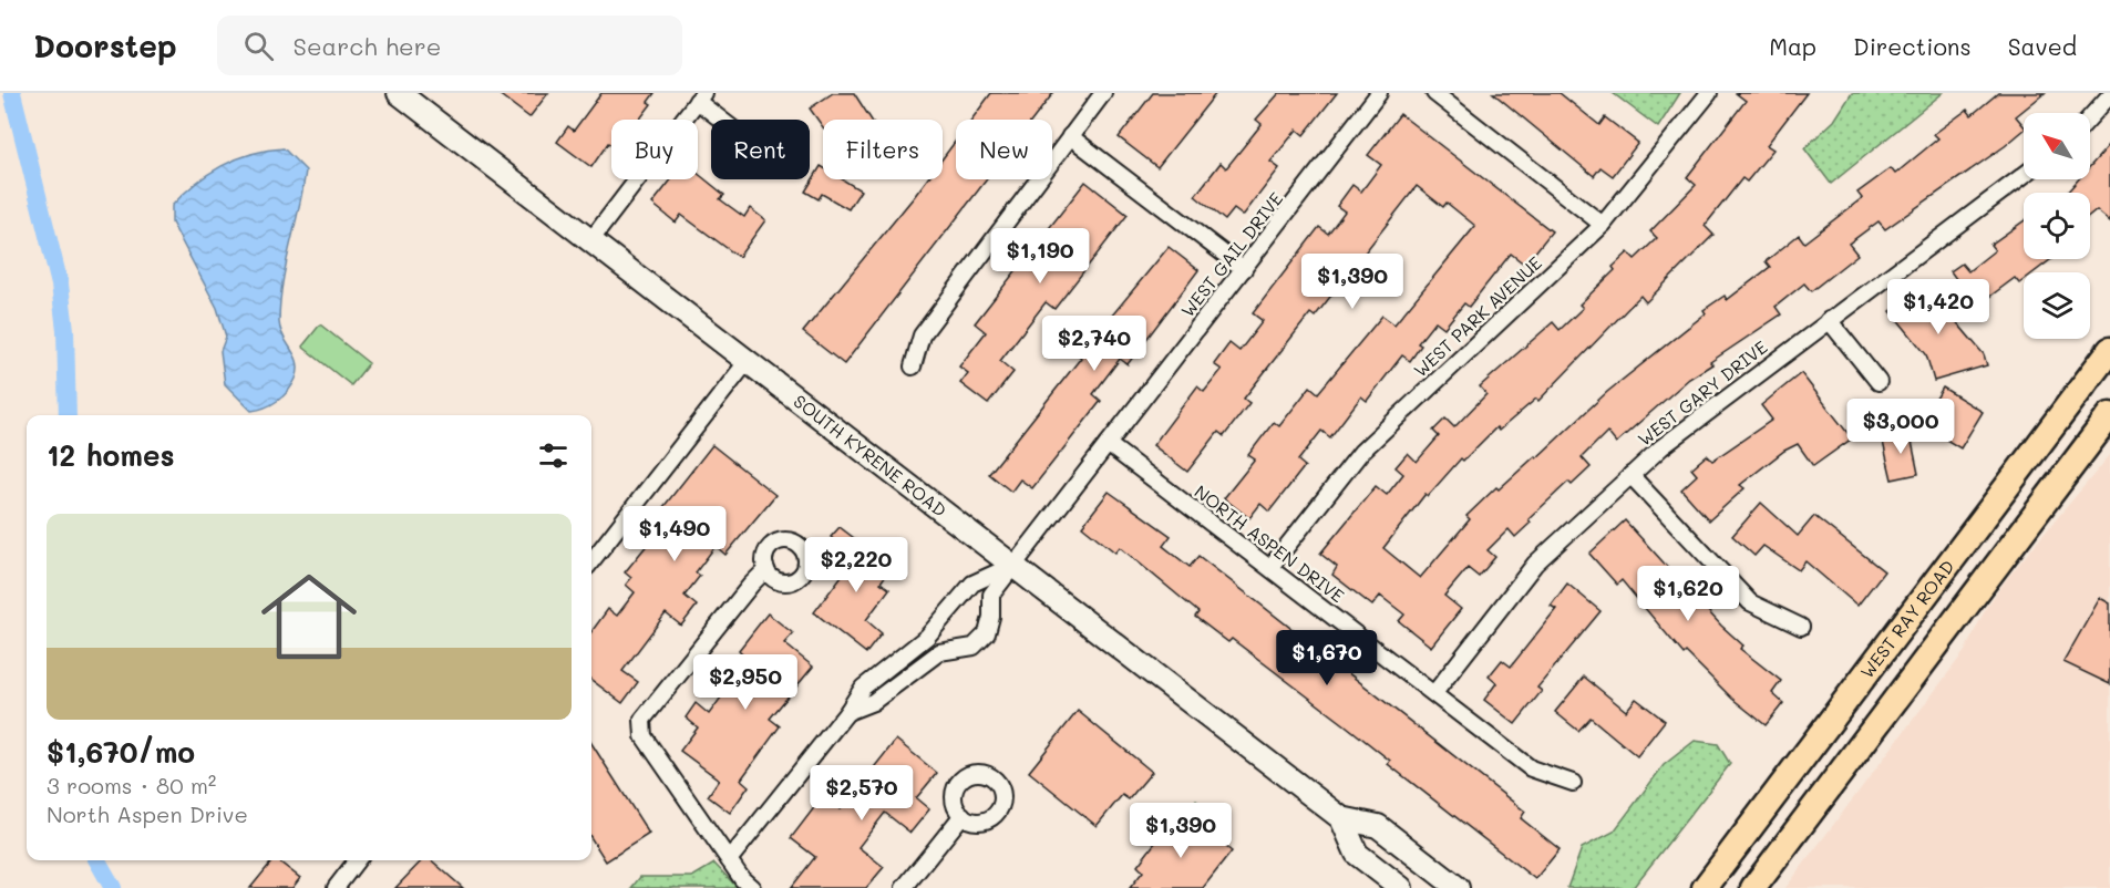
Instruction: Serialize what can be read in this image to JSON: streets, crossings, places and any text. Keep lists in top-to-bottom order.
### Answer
{
  "streets": {
    "main road": ["SOUTH KYRENE ROAD", "WEST RAY ROAD"],
    "street": [
      "WEST GAIL DRIVE",
      "WEST PARK AVENUE",
      "WEST GARY DRIVE",
      "NORTH ASPEN DRIVE"
    ]
  },
  "crossings": [
    ["WEST GAIL DRIVE", "SOUTH KYRENE ROAD"],
    ["WEST GAIL DRIVE", "NORTH ASPEN DRIVE"],
    ["WEST PARK AVENUE", "NORTH ASPEN DRIVE"],
    ["WEST GARY DRIVE", "NORTH ASPEN DRIVE"]
  ],
  "north": "top left",
  "page": {
    "header": "Doorstep",
    "search": "Search here",
    "nav": ["Map", "Directions", "Saved"],
    "chip": [
      "Buy",
      "Rent",
      "Filters",
      "New"
    ],
    "price": [
      "$1,190",
      "$1,390",
      "$1,420",
      "$2,740",
      "$3,000",
      "$1,490",
      "$2,220",
      "$1,620",
      "$1,670",
      "$2,950",
      "$2,570",
      "$1,390"
    ],
    "heading": "12 homes",
    "list": [
      {
        "name": "$1,670/mo",
        "note": "3 rooms · 80 m² · North Aspen Drive"
      }
    ]
  }
}
